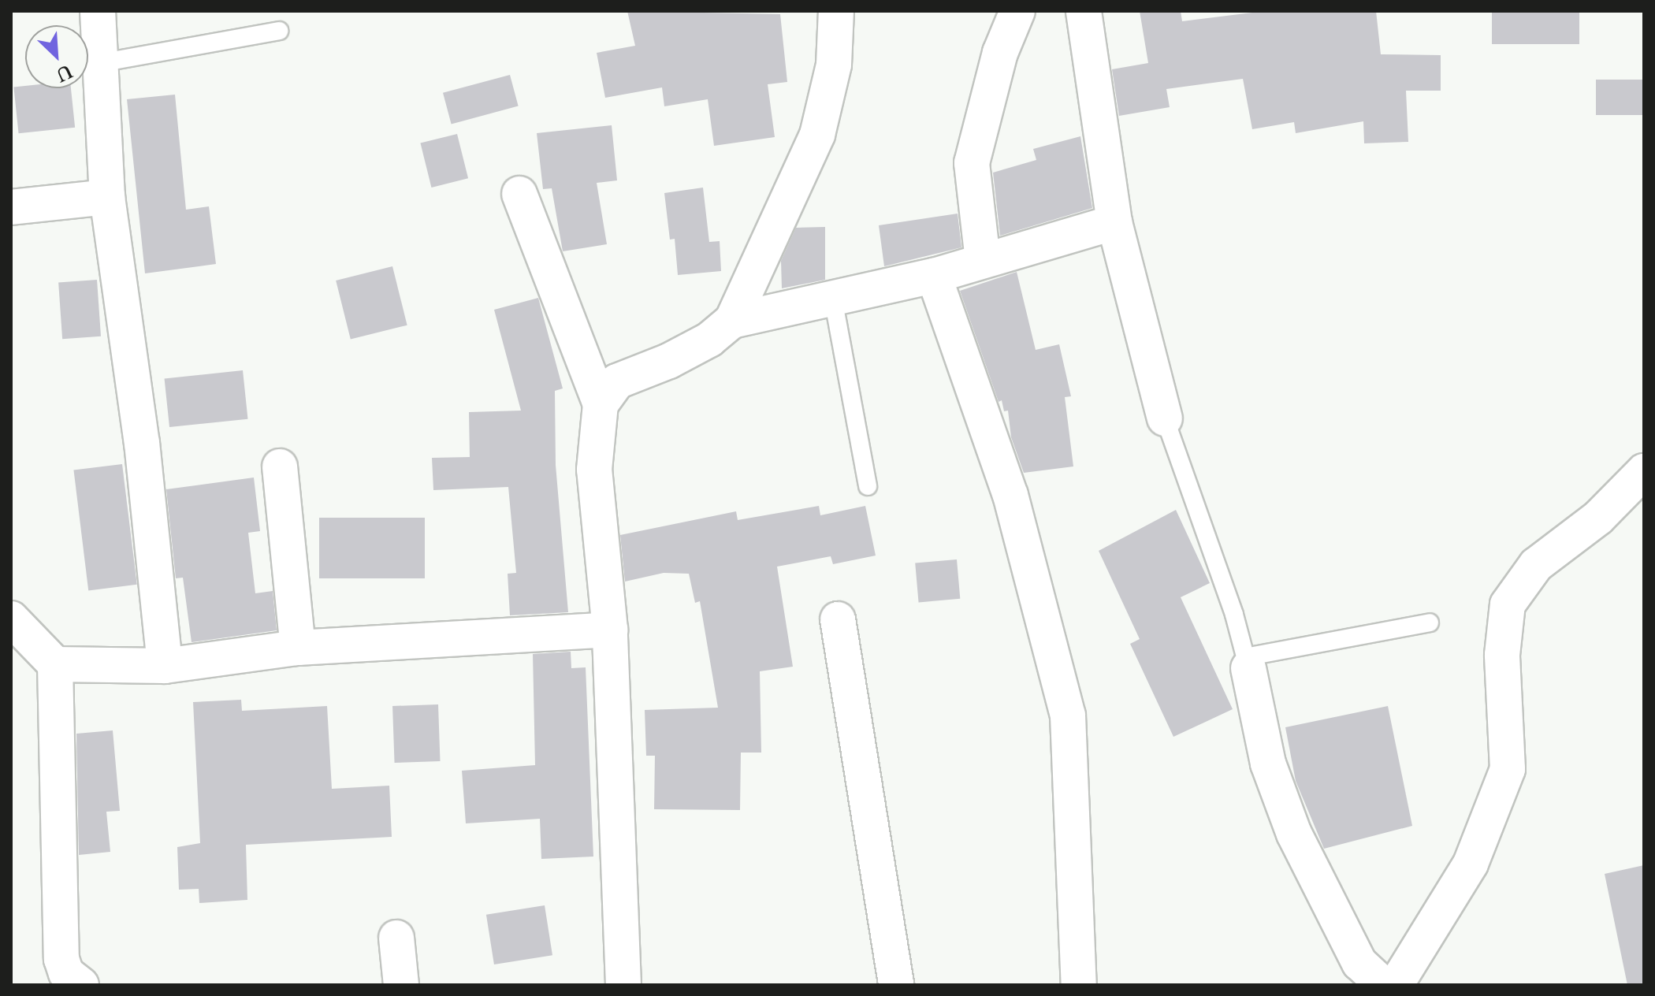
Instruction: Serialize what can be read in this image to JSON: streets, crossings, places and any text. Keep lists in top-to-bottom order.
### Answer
{
  "north": "bottom right"
}
